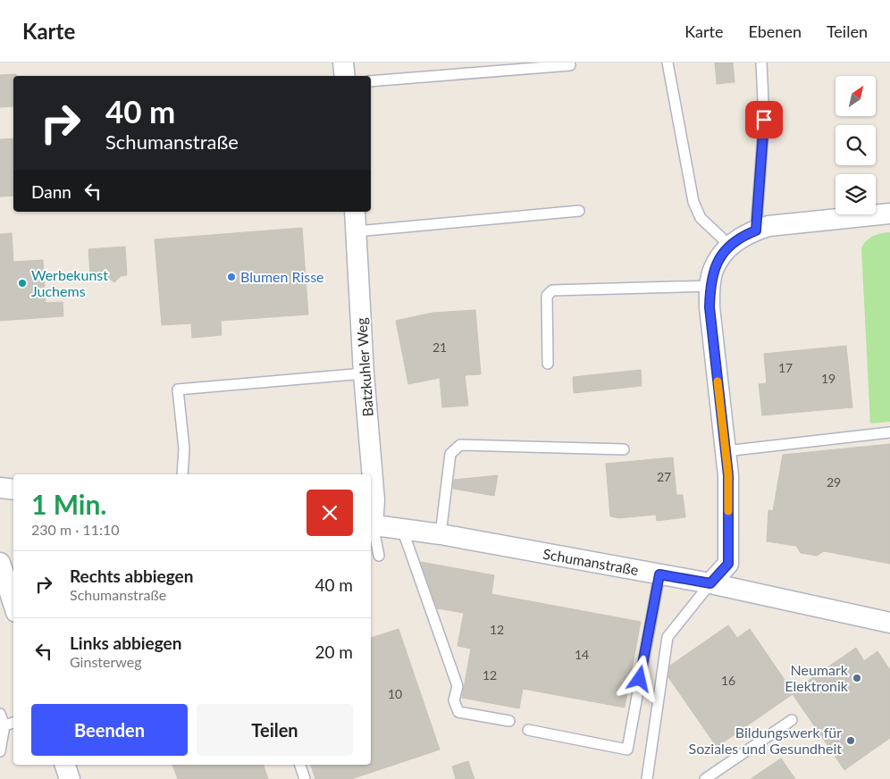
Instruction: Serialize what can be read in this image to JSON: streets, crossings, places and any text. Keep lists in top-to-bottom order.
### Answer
{
  "streets": {
    "street": ["Batzkuhler Weg", "Schumanstraße"]
  },
  "crossings": [
    ["Batzkuhler Weg", "Schumanstraße"]
  ],
  "places": [
    "Blumen Risse",
    "Werbekunst Juchems",
    "Neumark Elektronik",
    "Bildungswerk für Soziales und Gesundheit"
  ],
  "house_numbers": [
    "21",
    "17",
    "19",
    "27",
    "29",
    "12",
    "14",
    "12",
    "16",
    "10"
  ],
  "north": "top right",
  "page": {
    "header": "Karte",
    "nav": ["Karte", "Ebenen", "Teilen"],
    "turn": ["40 m", "Schumanstraße"],
    "then": "Dann",
    "heading": ["1 Min.", "230 m · 11:10"],
    "list": [
      {
        "name": "Rechts abbiegen",
        "note": "Schumanstraße",
        "value": "40 m"
      },
      {
        "name": "Links abbiegen",
        "note": "Ginsterweg",
        "value": "20 m"
      }
    ],
    "buttons": ["Beenden", "Teilen"]
  }
}
